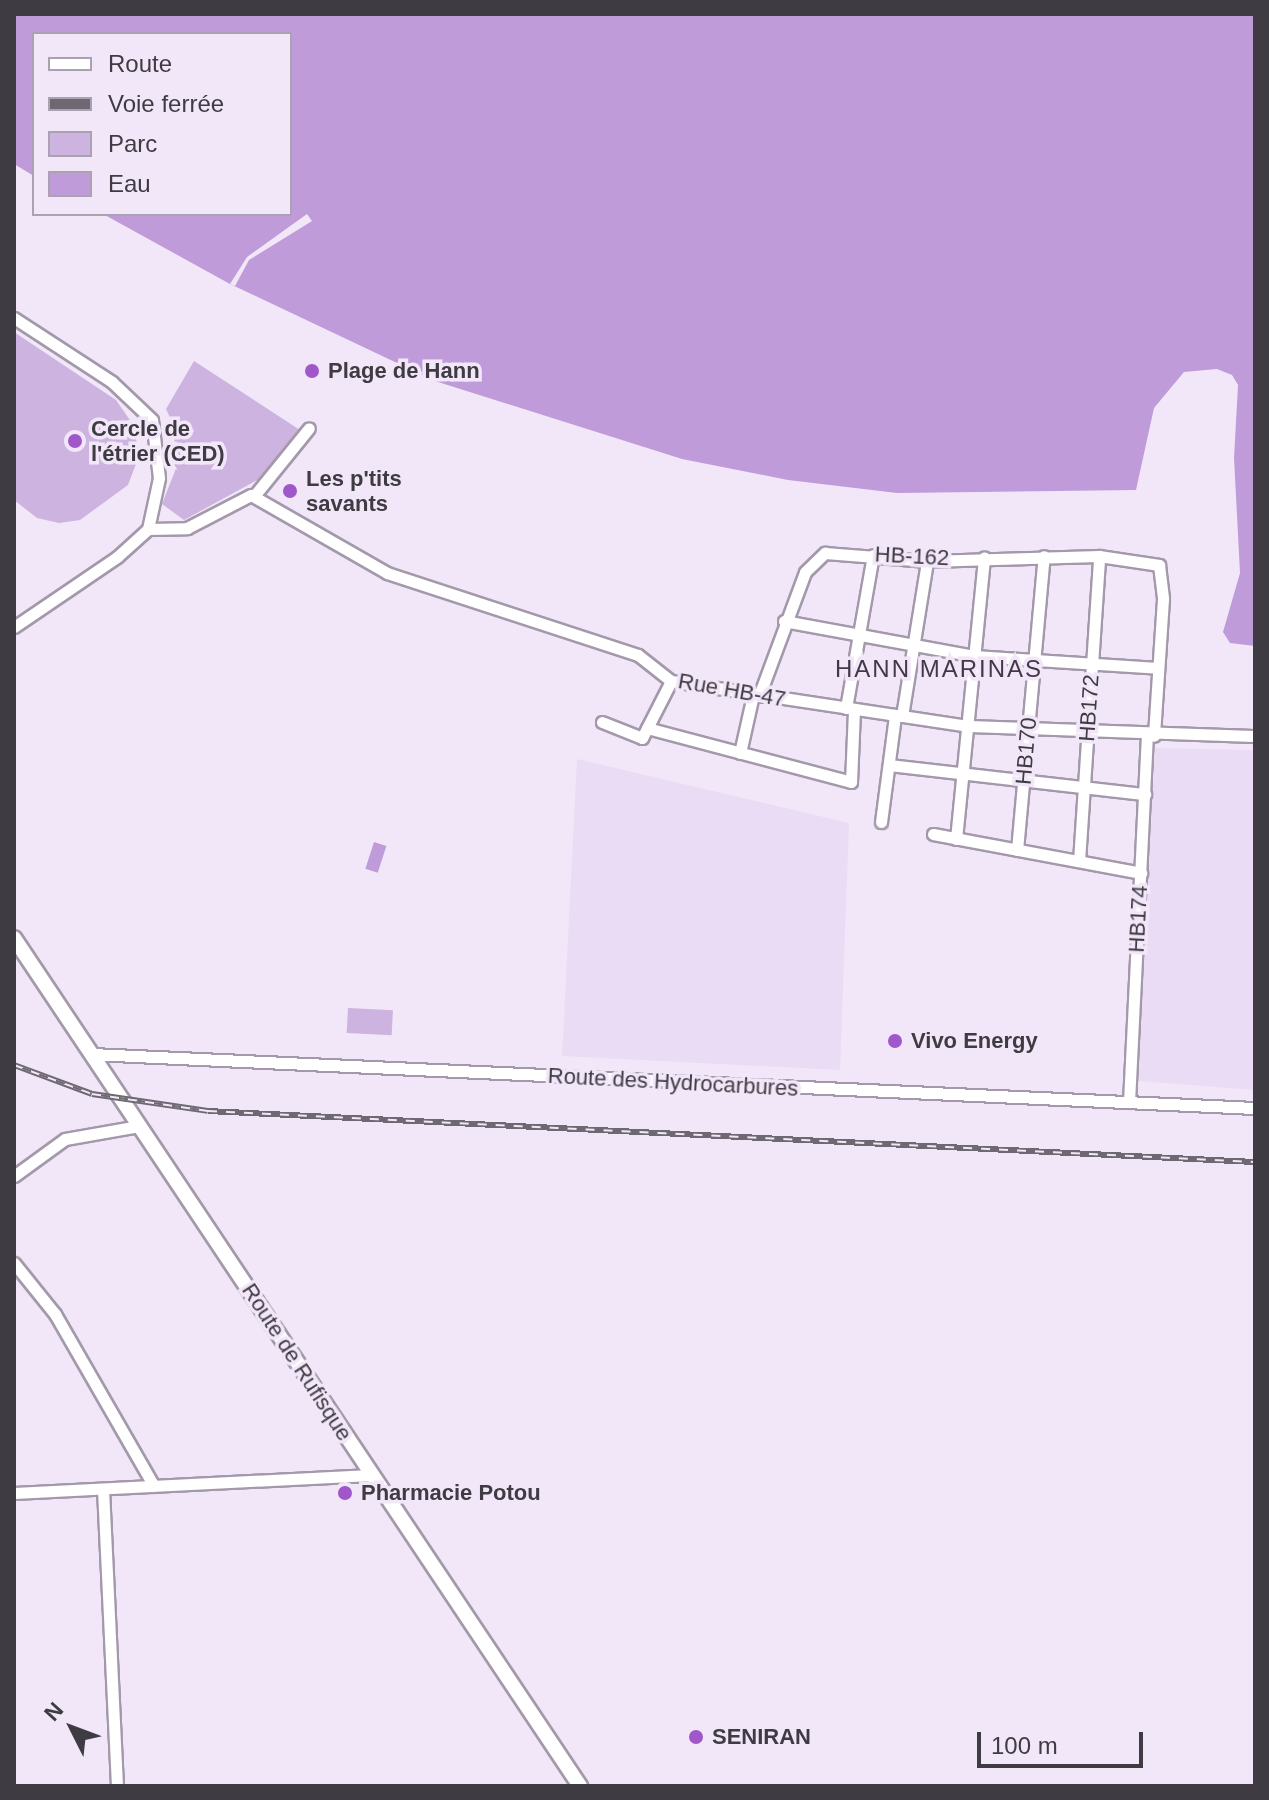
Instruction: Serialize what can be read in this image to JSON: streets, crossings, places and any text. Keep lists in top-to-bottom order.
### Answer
{
  "streets": {
    "main road": ["Route de Rufisque"],
    "street": [
      "HB-162",
      "Rue HB-47",
      "HB172",
      "HB170",
      "HB174",
      "Route des Hydrocarbures"
    ]
  },
  "crossings": [
    ["HB-162", "Rue HB-47"],
    ["HB-162", "HB172"],
    ["HB-162", "HB170"],
    ["HB-162", "HB174"],
    ["Rue HB-47", "HB172"],
    ["Rue HB-47", "HB170"],
    ["Rue HB-47", "HB174"],
    ["HB174", "Route des Hydrocarbures"],
    ["Route des Hydrocarbures", "Route de Rufisque"]
  ],
  "districts": ["HANN MARINAS"],
  "places": [
    "Plage de Hann",
    "Cercle de l'étrier (CED)",
    "Les p'tits savants",
    "Vivo Energy",
    "Pharmacie Potou",
    "SENIRAN"
  ],
  "legend": [
    "Route",
    "Voie ferrée",
    "Parc",
    "Eau"
  ],
  "scale_bar": "100 m",
  "north": "top left"
}
